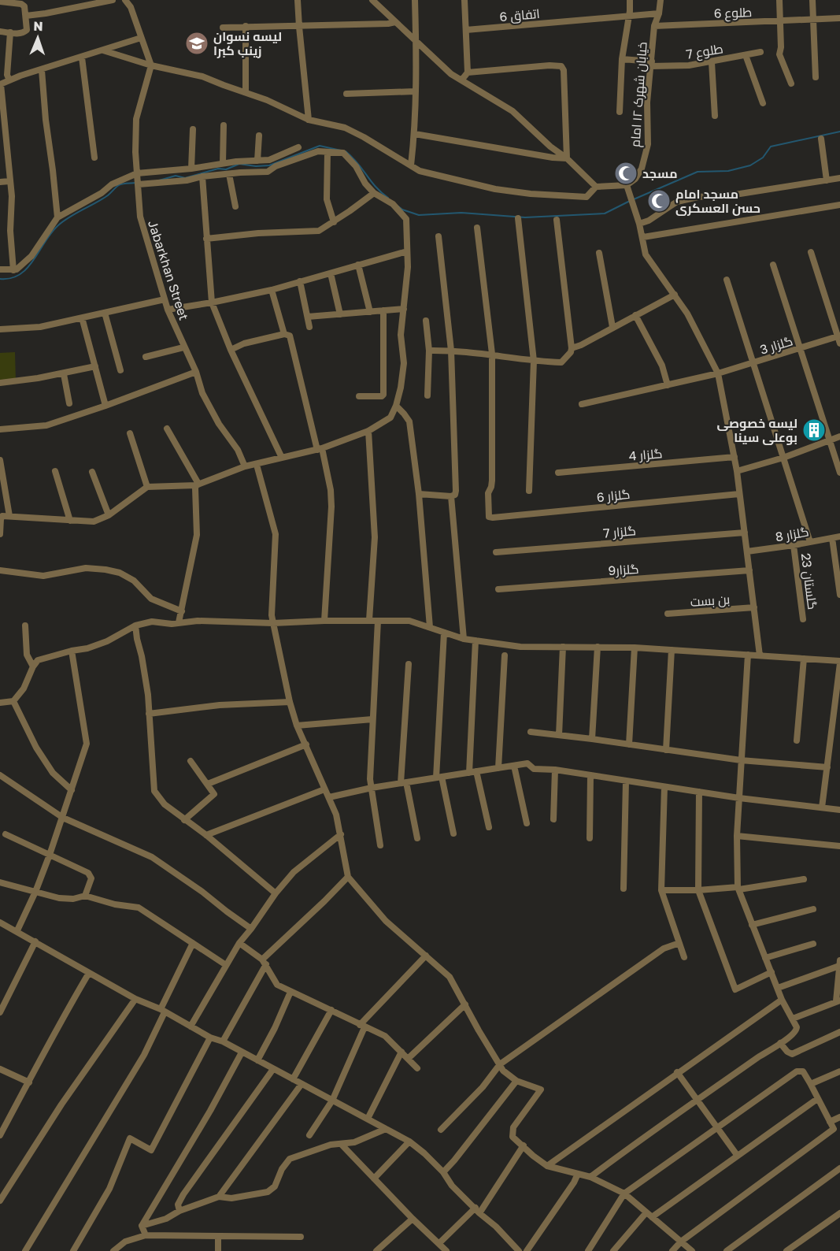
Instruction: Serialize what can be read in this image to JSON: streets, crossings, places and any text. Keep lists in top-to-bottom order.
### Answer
{
  "streets": {
    "street": [
      "طلوع 6",
      "اتفاق 6",
      "طلوع 7",
      "خیابان شهرک ۱۲ امام",
      "Jabarkhan Street",
      "گلزار 3",
      "گلزار 4",
      "گلزار 6",
      "گلزار 7",
      "گلزار 8",
      "گلزار9",
      "گلستان 23",
      "بن بست"
    ]
  },
  "crossings": [
    ["طلوع 6", "خیابان شهرک ۱۲ امام"],
    ["اتفاق 6", "خیابان شهرک ۱۲ امام"],
    ["طلوع 7", "خیابان شهرک ۱۲ امام"],
    ["گلزار 8", "گلستان 23"]
  ],
  "places": {
    "school or university": ["لیسه نسوان زینب کبرا"],
    "mosque": ["مسجد", "مسجد امام حسن العسکری"],
    "building": ["لیسه خصوصی بوعلی سینا"]
  },
  "north": "top"
}
